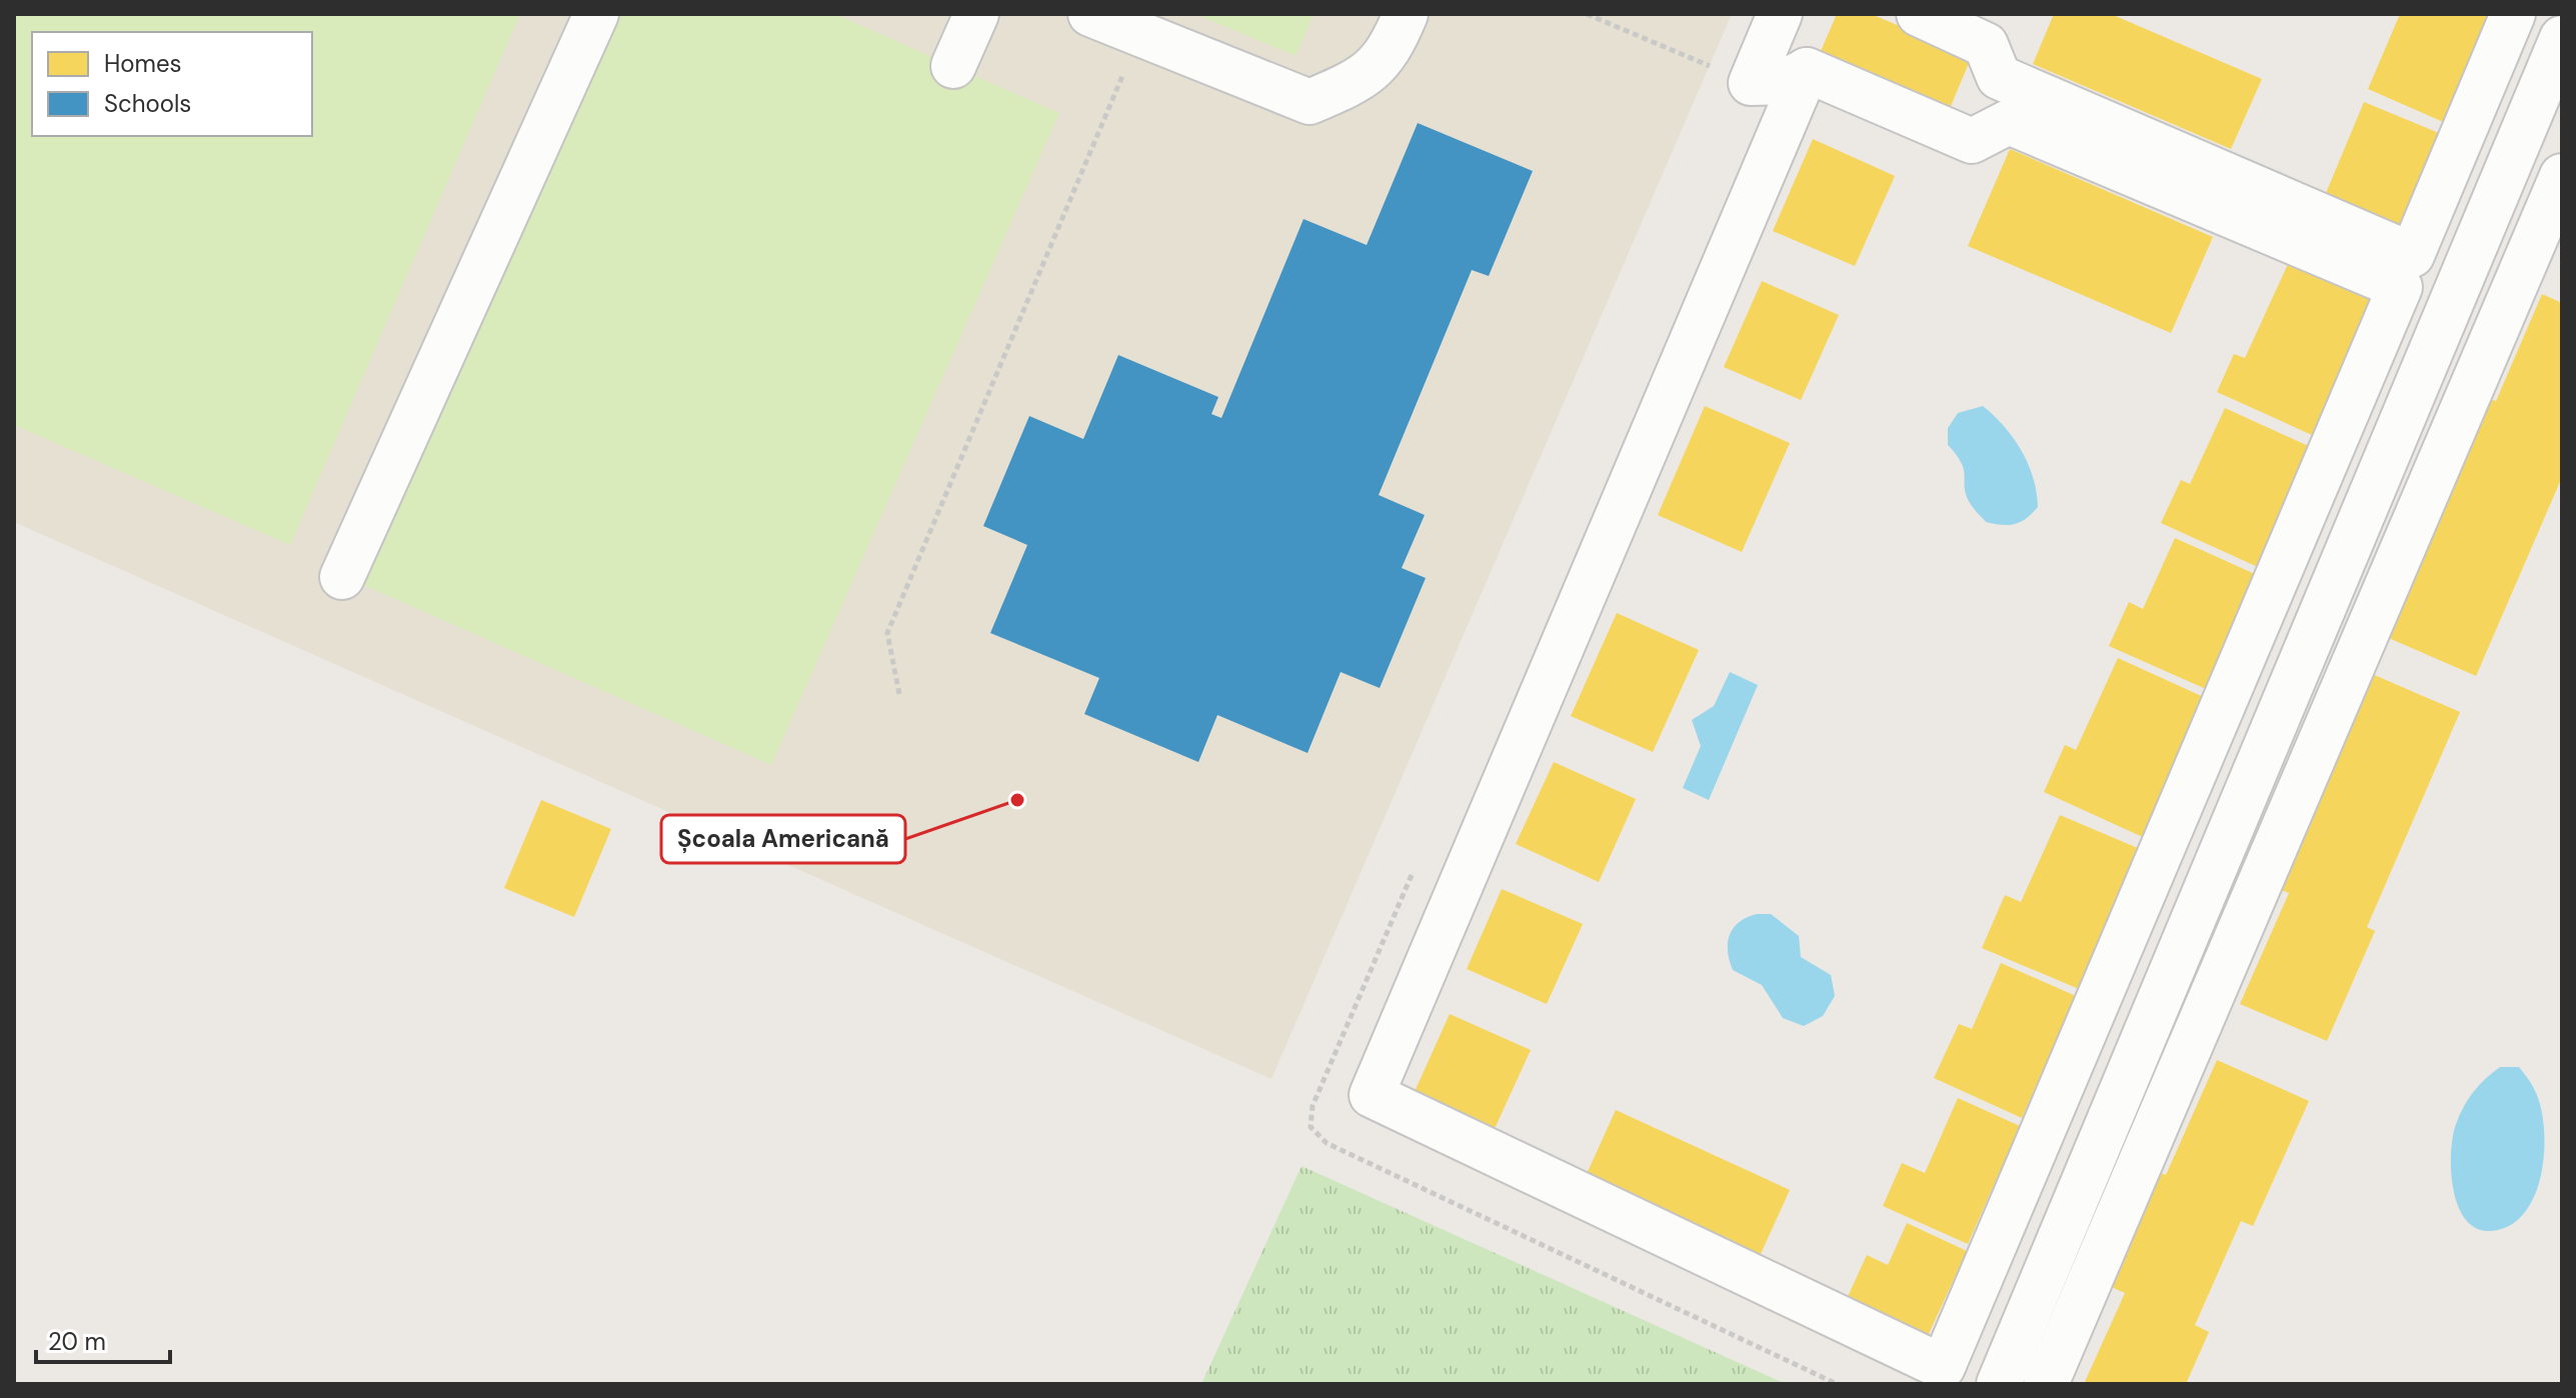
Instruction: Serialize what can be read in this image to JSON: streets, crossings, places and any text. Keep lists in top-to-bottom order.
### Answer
{
  "places": ["Școala Americană"],
  "legend": ["Homes", "Schools"],
  "scale_bar": "20 m"
}
